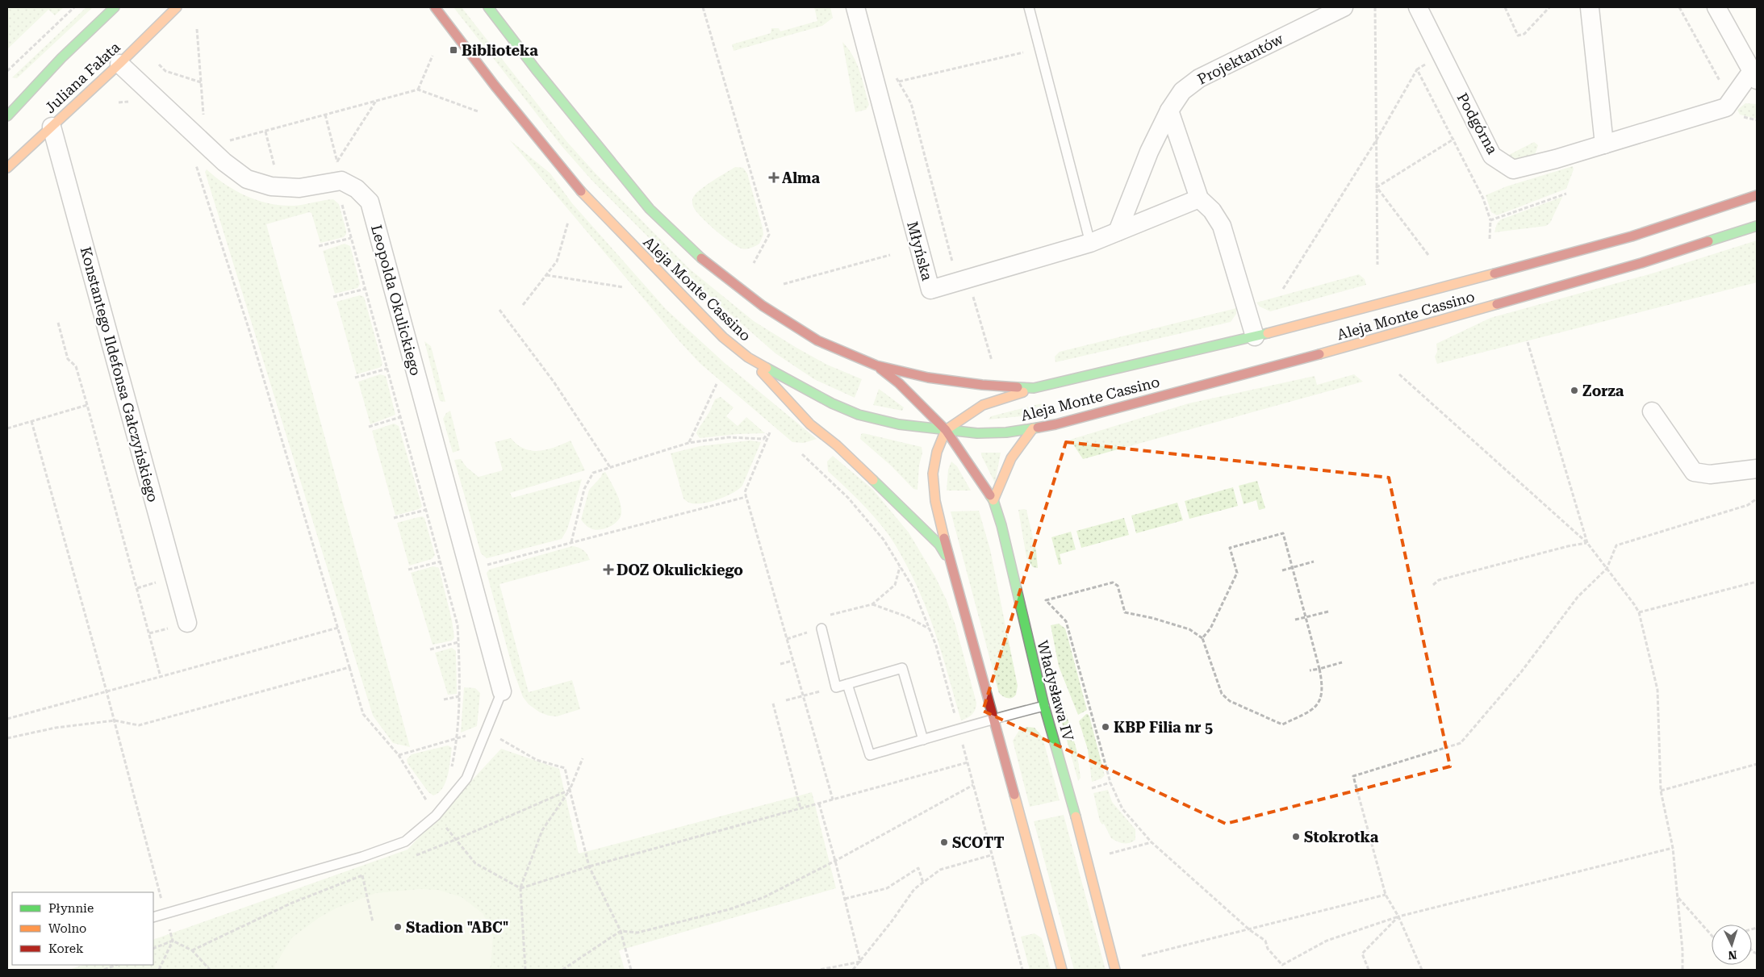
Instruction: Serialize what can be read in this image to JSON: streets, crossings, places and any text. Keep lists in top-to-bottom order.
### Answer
{
  "streets": {
    "street": [
      "Projektantów",
      "Juliana Fałata",
      "Podgórna",
      "Młyńska",
      "Aleja Monte Cassino",
      "Leopolda Okulickiego",
      "Konstantego Ildefonsa Gałczyńskiego",
      "Władysława IV"
    ]
  },
  "crossings": [
    ["Projektantów", "Młyńska"],
    ["Juliana Fałata", "Konstantego Ildefonsa Gałczyńskiego"],
    ["Aleja Monte Cassino", "Władysława IV"]
  ],
  "places": {
    "transit": ["Biblioteka"],
    "health": ["Alma", "DOZ Okulickiego"],
    "other": [
      "Zorza",
      "KBP Filia nr 5",
      "Stokrotka",
      "SCOTT",
      "Stadion \"ABC\""
    ]
  },
  "legend": ["Płynnie", "Wolno", "Korek"],
  "north": "bottom"
}
